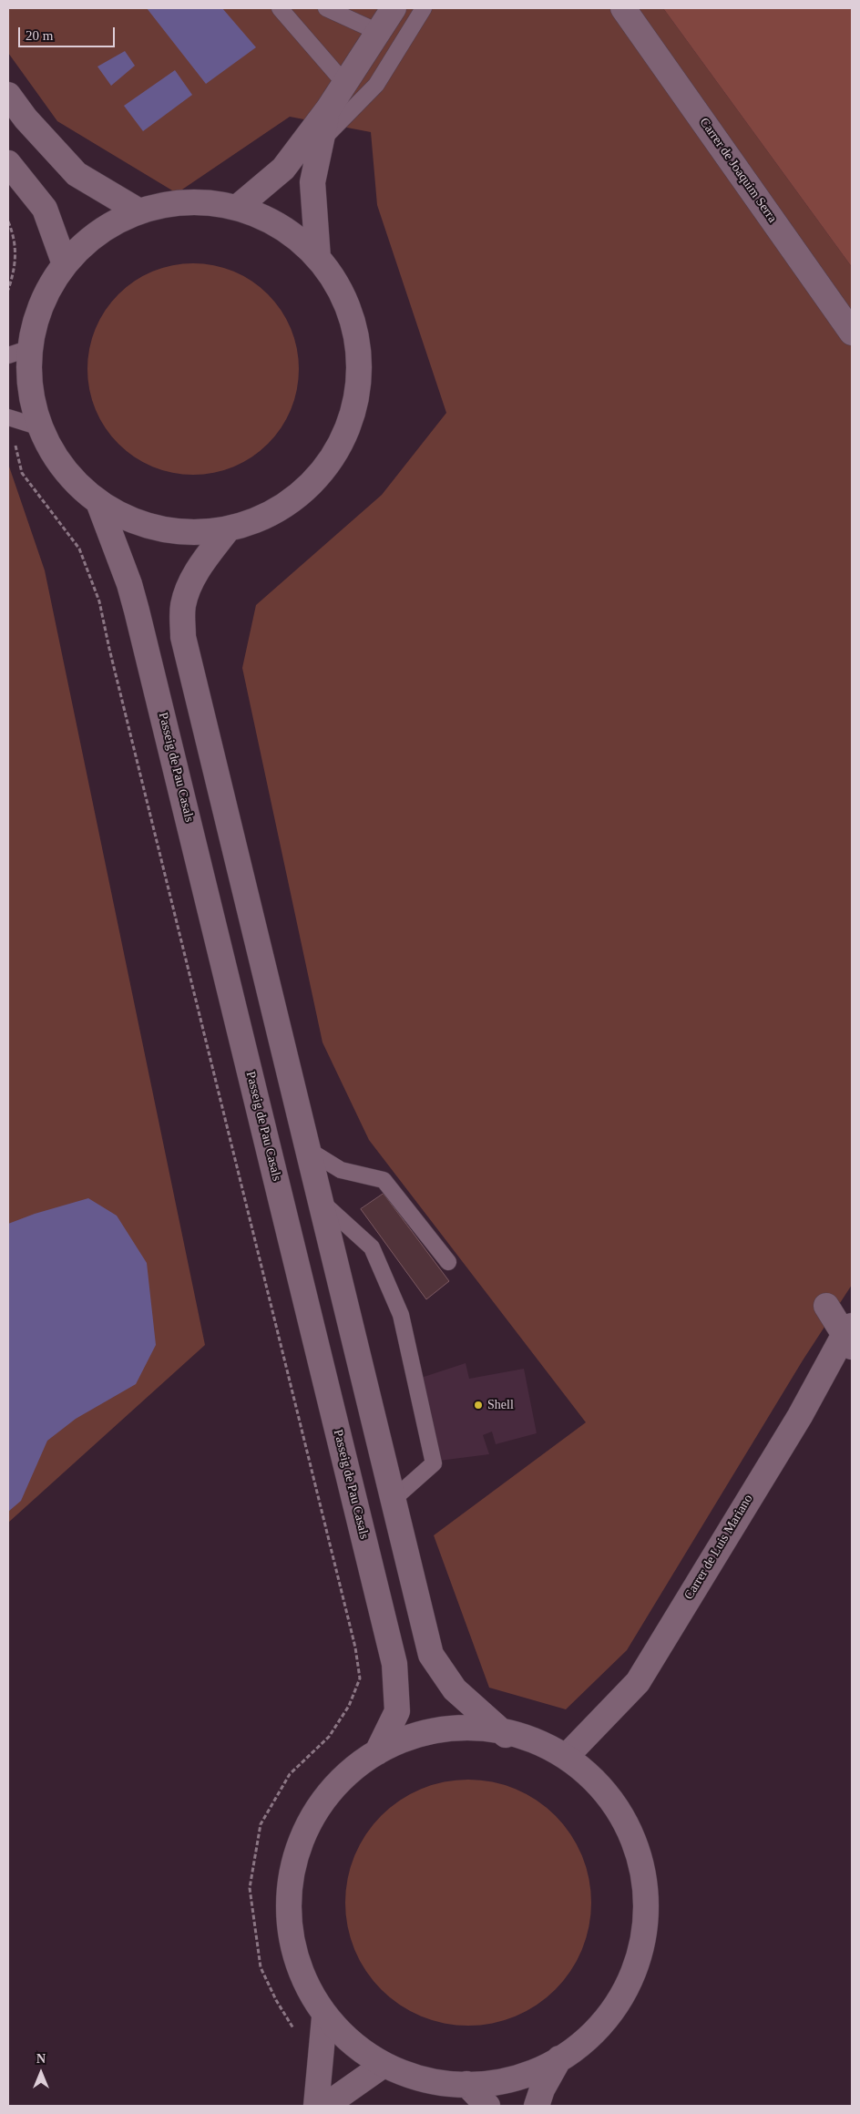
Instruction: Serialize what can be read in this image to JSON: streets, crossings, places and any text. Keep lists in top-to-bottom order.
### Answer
{
  "streets": {
    "street": ["Carrer de Joaquim Serra", "Passeig de Pau Casals", "Carrer de Luis Mariano"]
  },
  "places": ["Shell"],
  "scale_bar": "20 m",
  "north": "top"
}
